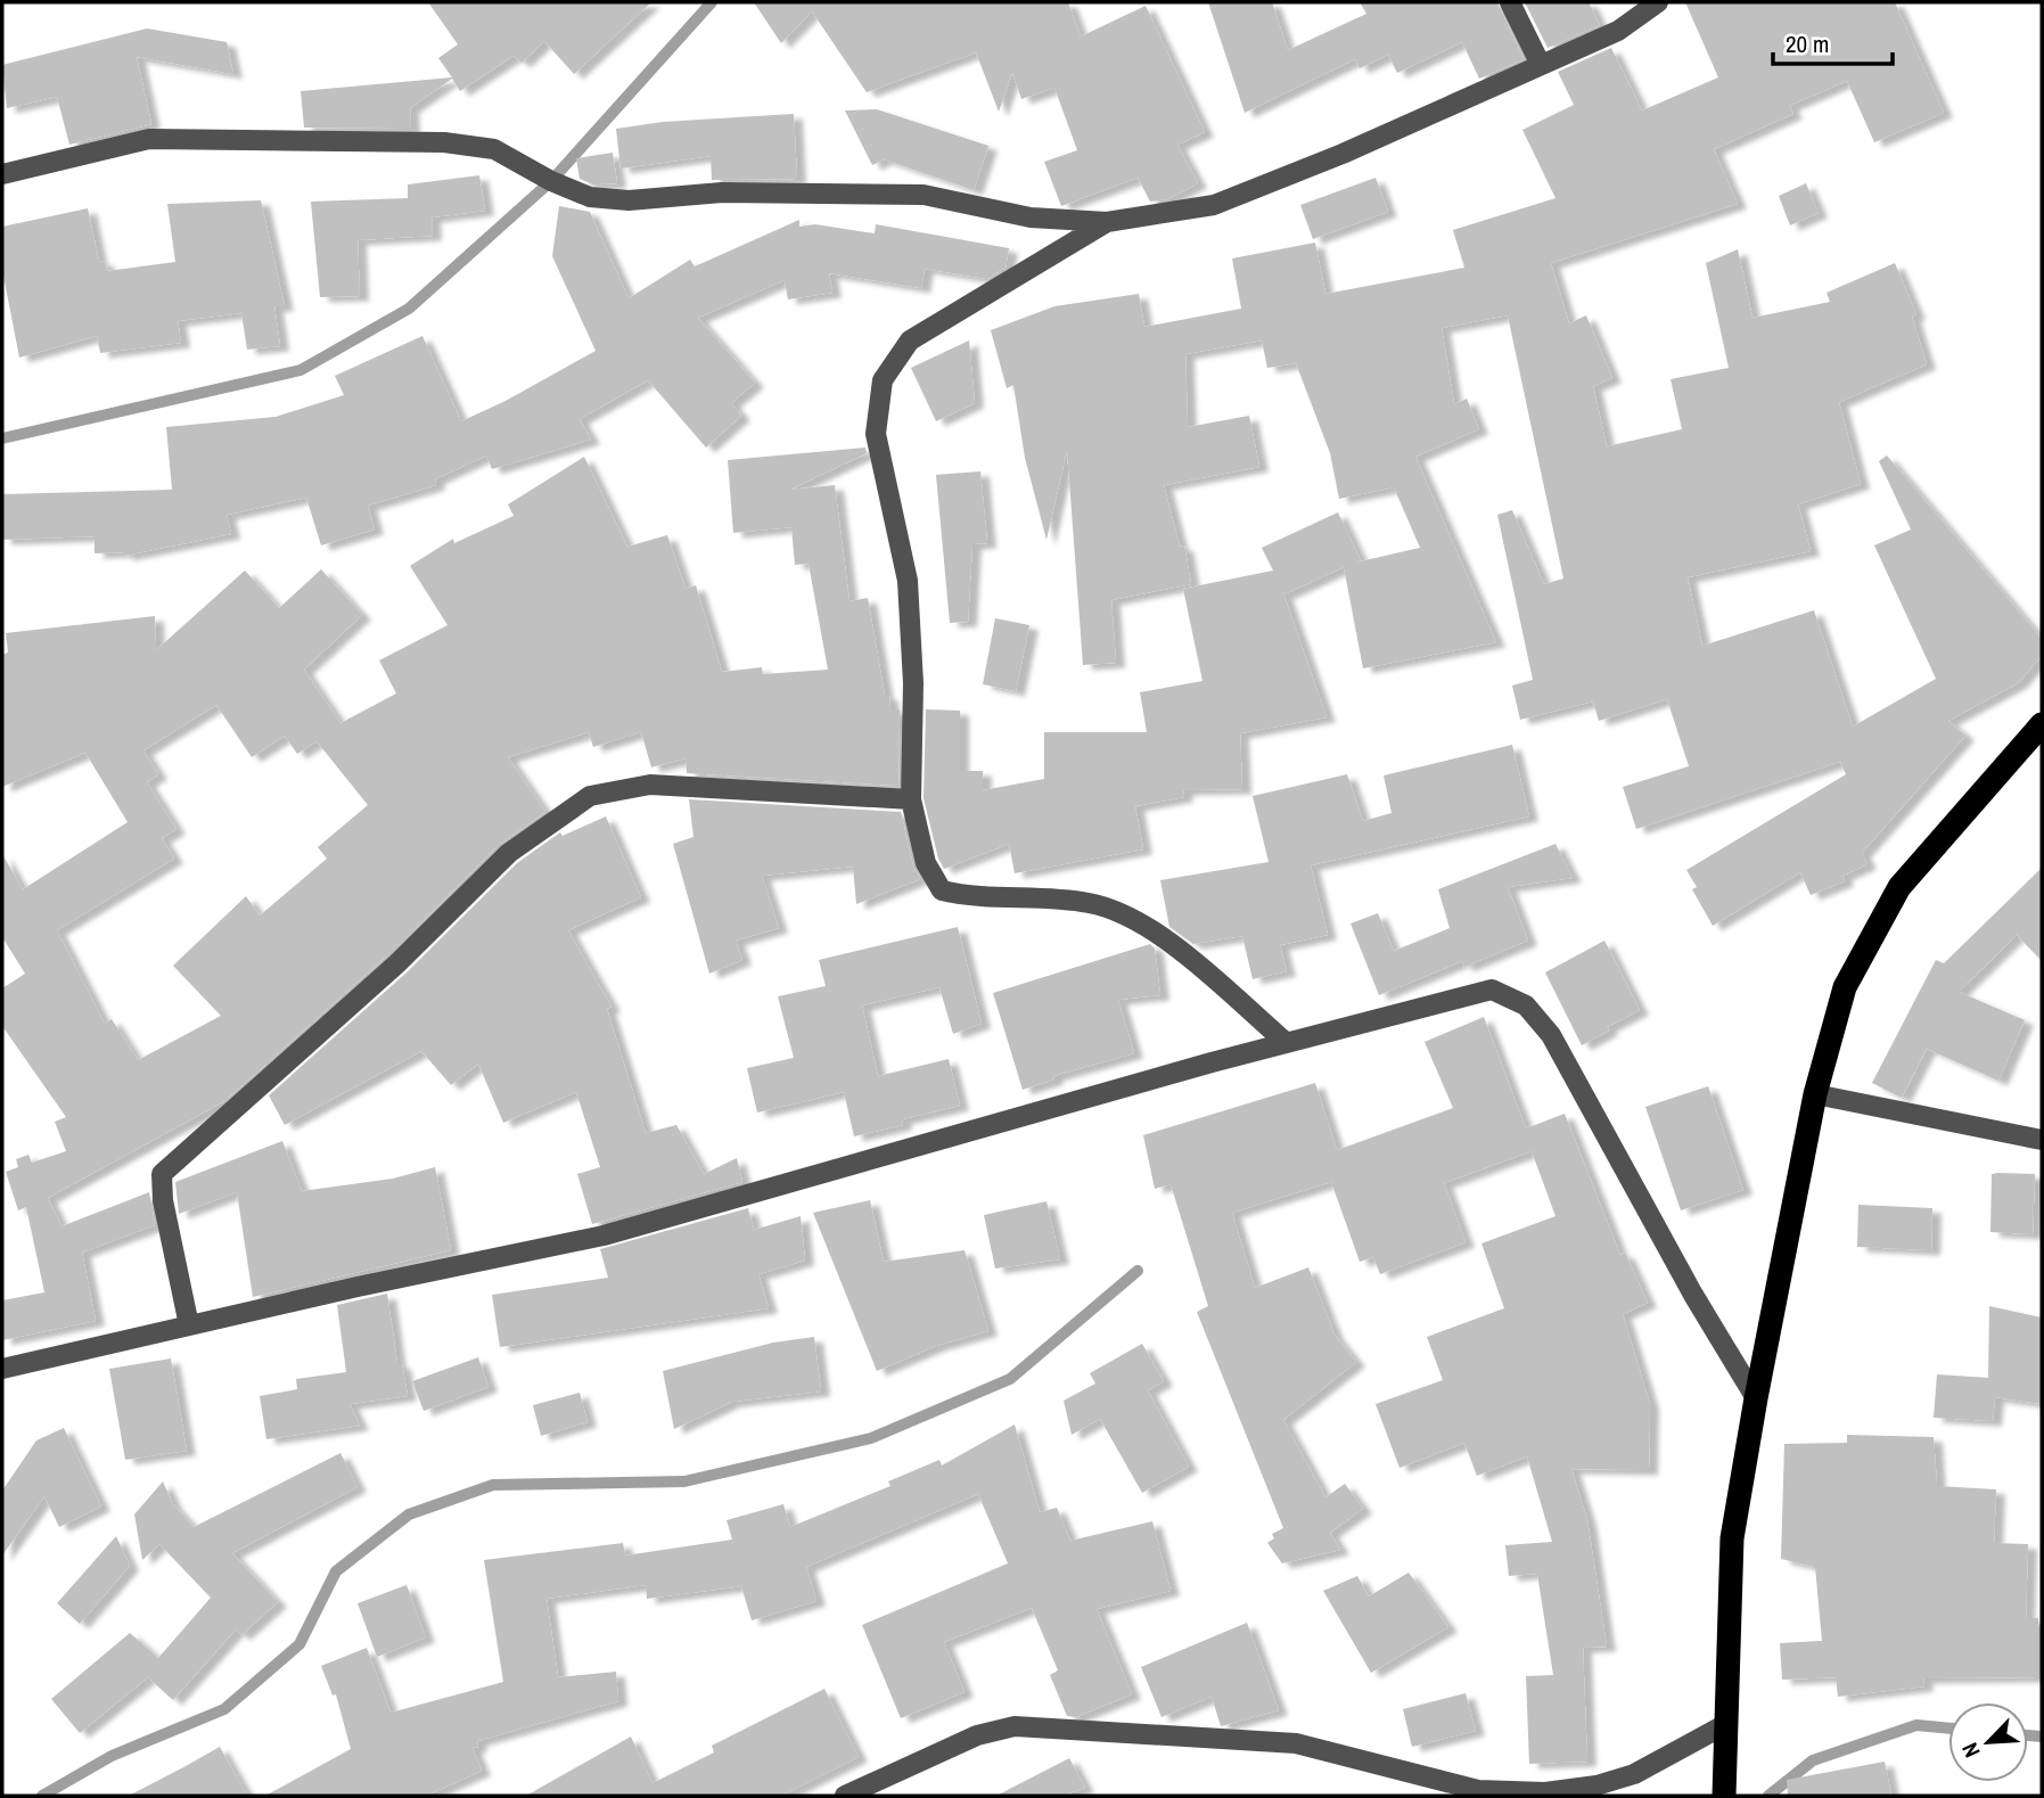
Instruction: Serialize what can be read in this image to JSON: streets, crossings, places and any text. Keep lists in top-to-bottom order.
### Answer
{
  "scale_bar": "20 m",
  "north": "bottom left"
}
